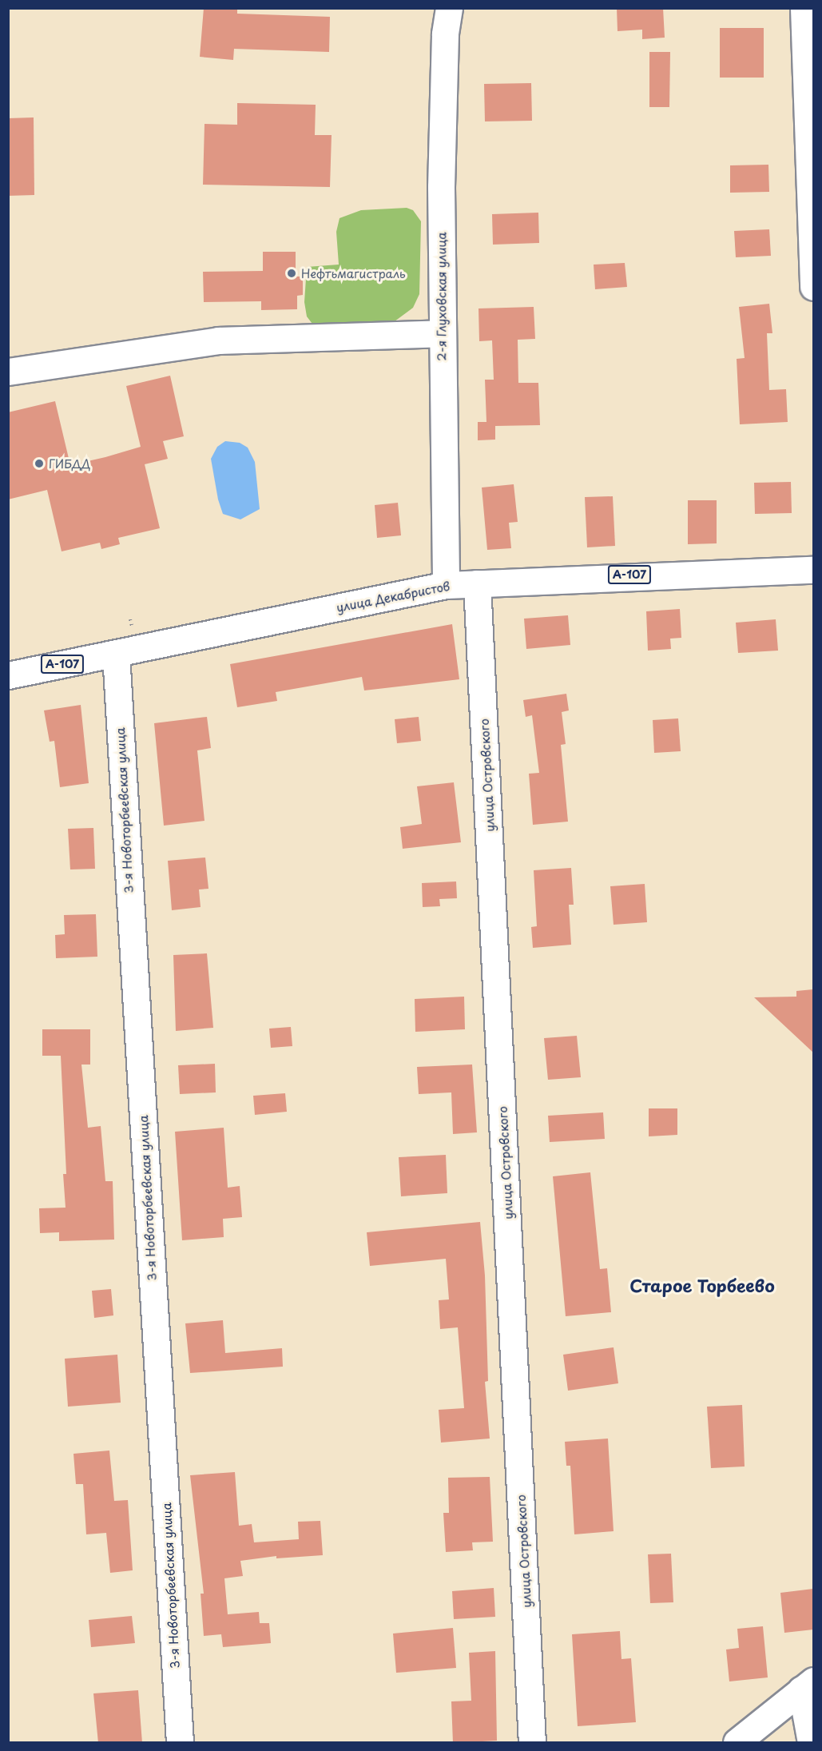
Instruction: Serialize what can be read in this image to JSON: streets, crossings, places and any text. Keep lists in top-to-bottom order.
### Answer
{
  "streets": {
    "main road": [
      "2-я Глуховская улица",
      "А-107",
      "улица Декабристов",
      "улица Островского",
      "3-я Новоторбеевская улица"
    ]
  },
  "crossings": [
    ["2-я Глуховская улица", "улица Декабристов"],
    ["улица Декабристов", "улица Островского"],
    ["улица Декабристов", "3-я Новоторбеевская улица"]
  ],
  "districts": ["Старое Торбеево"],
  "places": ["Нефтьмагистраль", "ГИБДД"]
}
